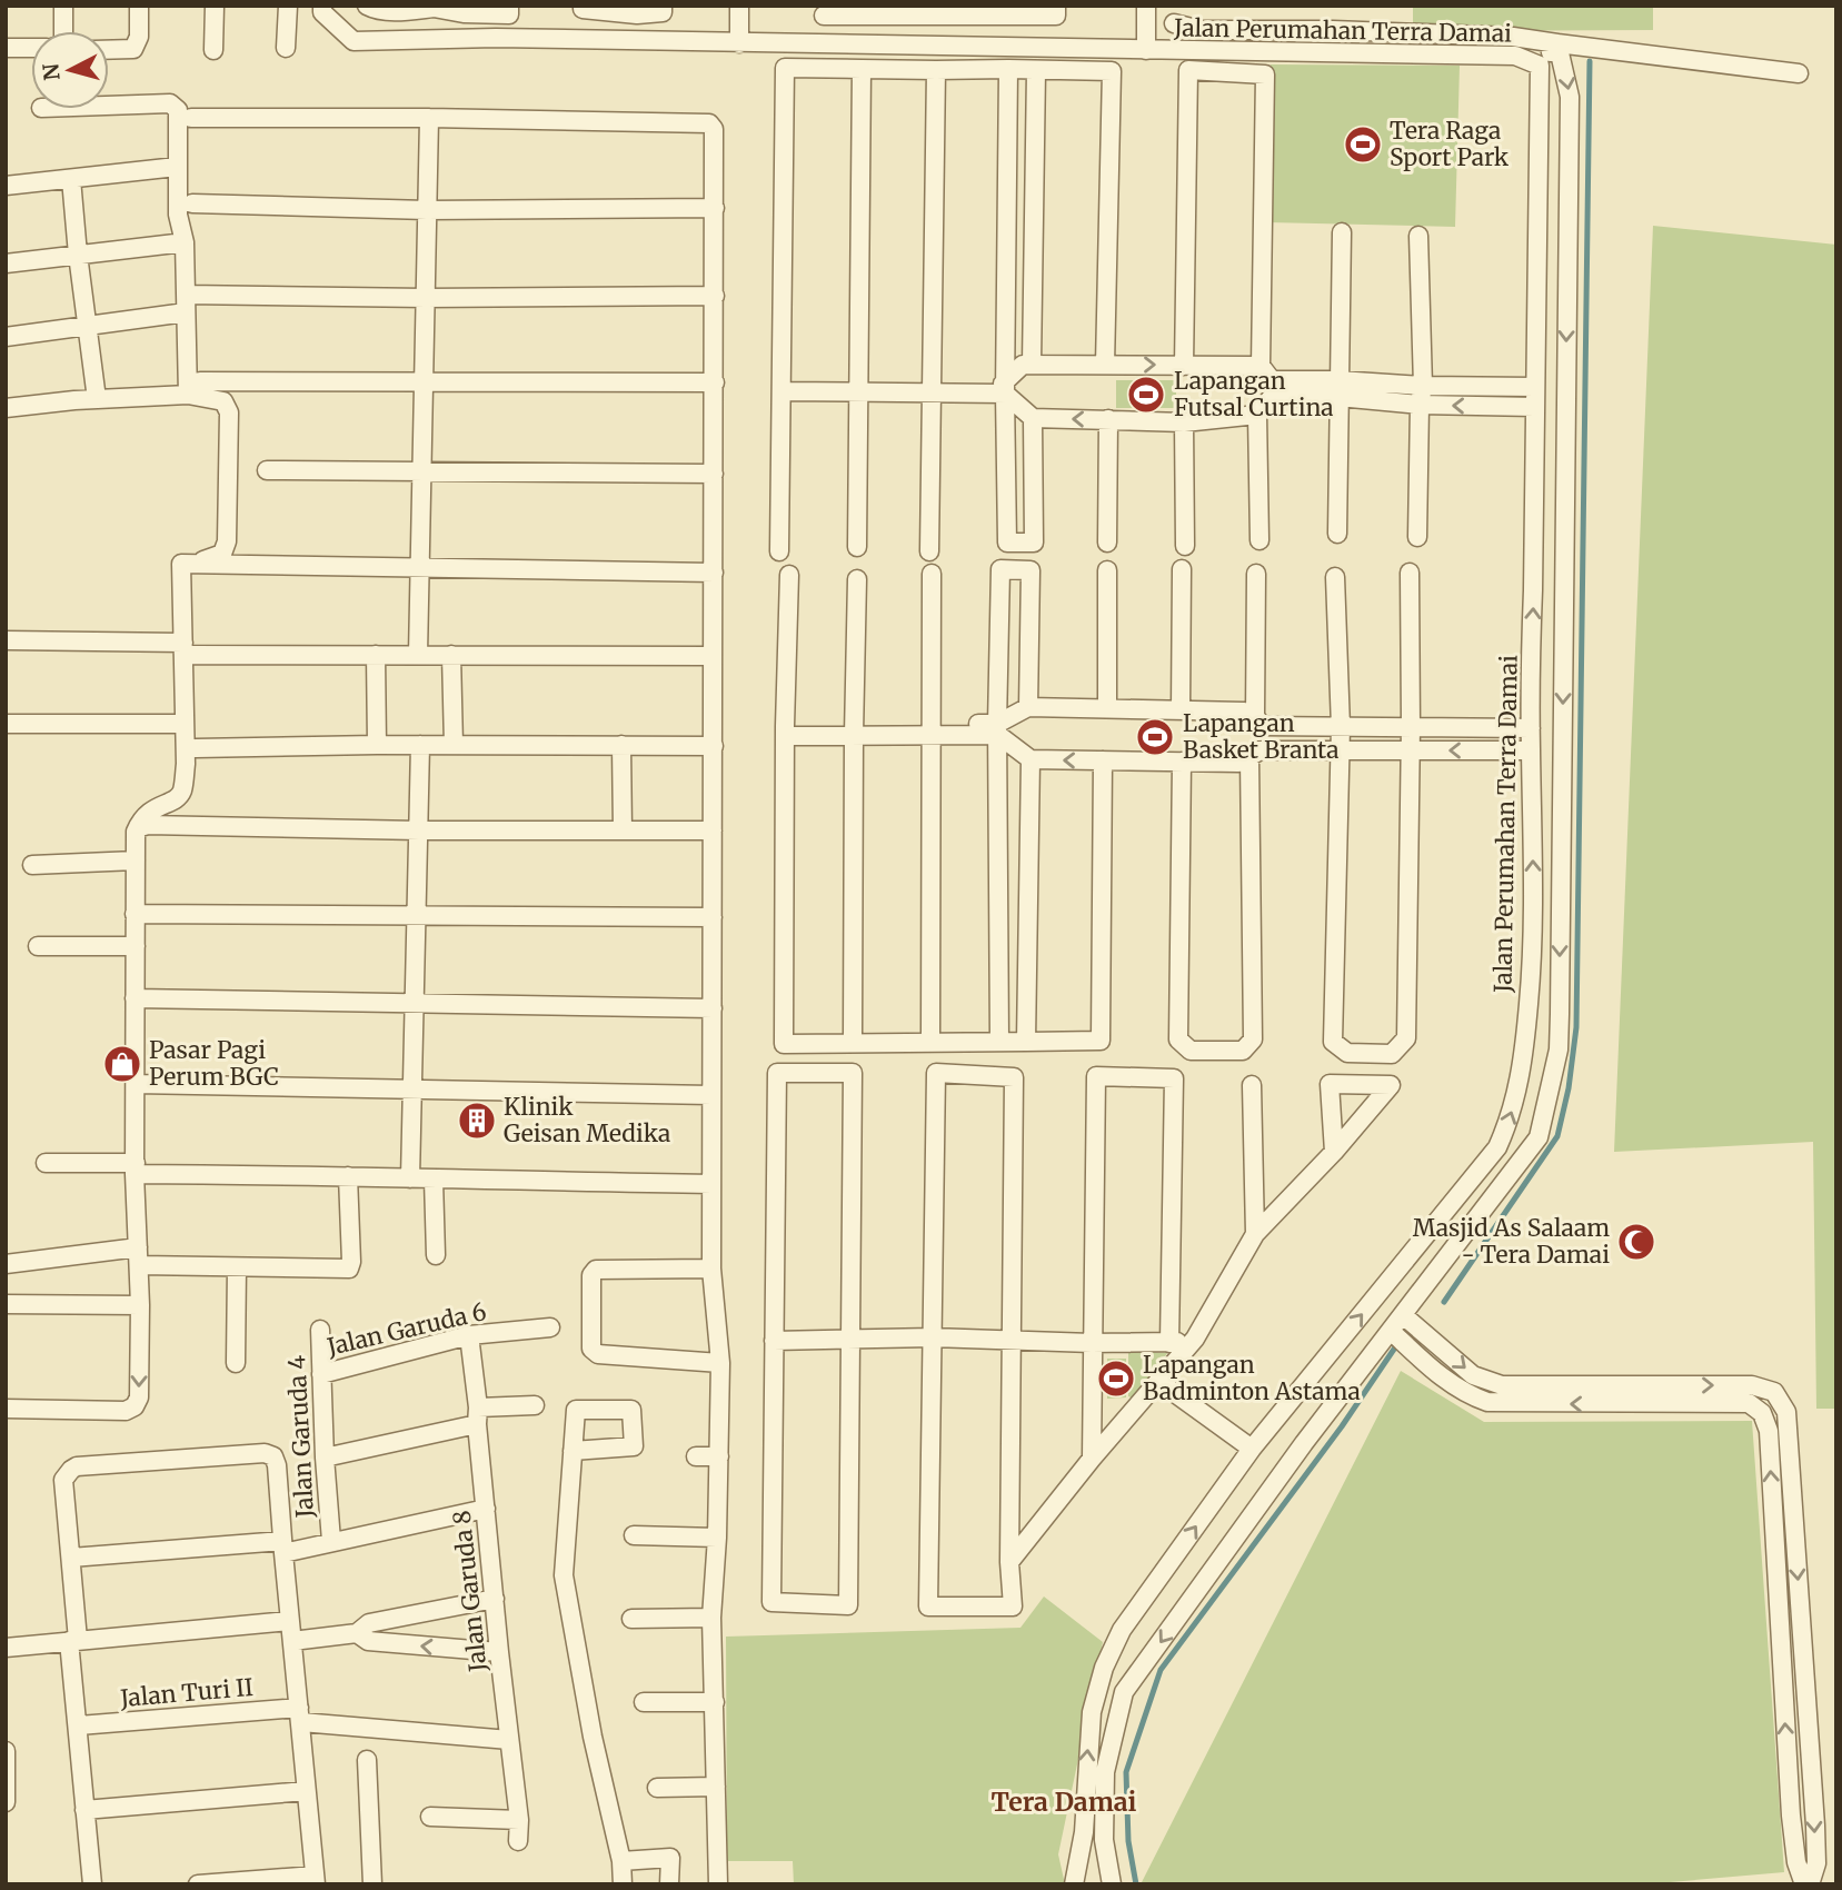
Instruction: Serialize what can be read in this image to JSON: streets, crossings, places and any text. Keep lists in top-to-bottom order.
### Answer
{
  "streets": {
    "street": [
      "Jalan Perumahan Terra Damai",
      "Jalan Garuda 6",
      "Jalan Garuda 4",
      "Jalan Garuda 8",
      "Jalan Turi II"
    ]
  },
  "crossings": [
    ["Jalan Garuda 6", "Jalan Garuda 4"],
    ["Jalan Garuda 6", "Jalan Garuda 8"],
    ["Jalan Garuda 8", "Jalan Turi II"]
  ],
  "districts": ["Tera Damai"],
  "places": {
    "sports": [
      "Tera Raga Sport Park",
      "Lapangan Futsal Curtina",
      "Lapangan Basket Branta",
      "Lapangan Badminton Astama"
    ],
    "shop": ["Pasar Pagi Perum BGC"],
    "building": ["Klinik Geisan Medika"],
    "mosque": ["Masjid As Salaam - Tera Damai"]
  },
  "north": "left"
}
